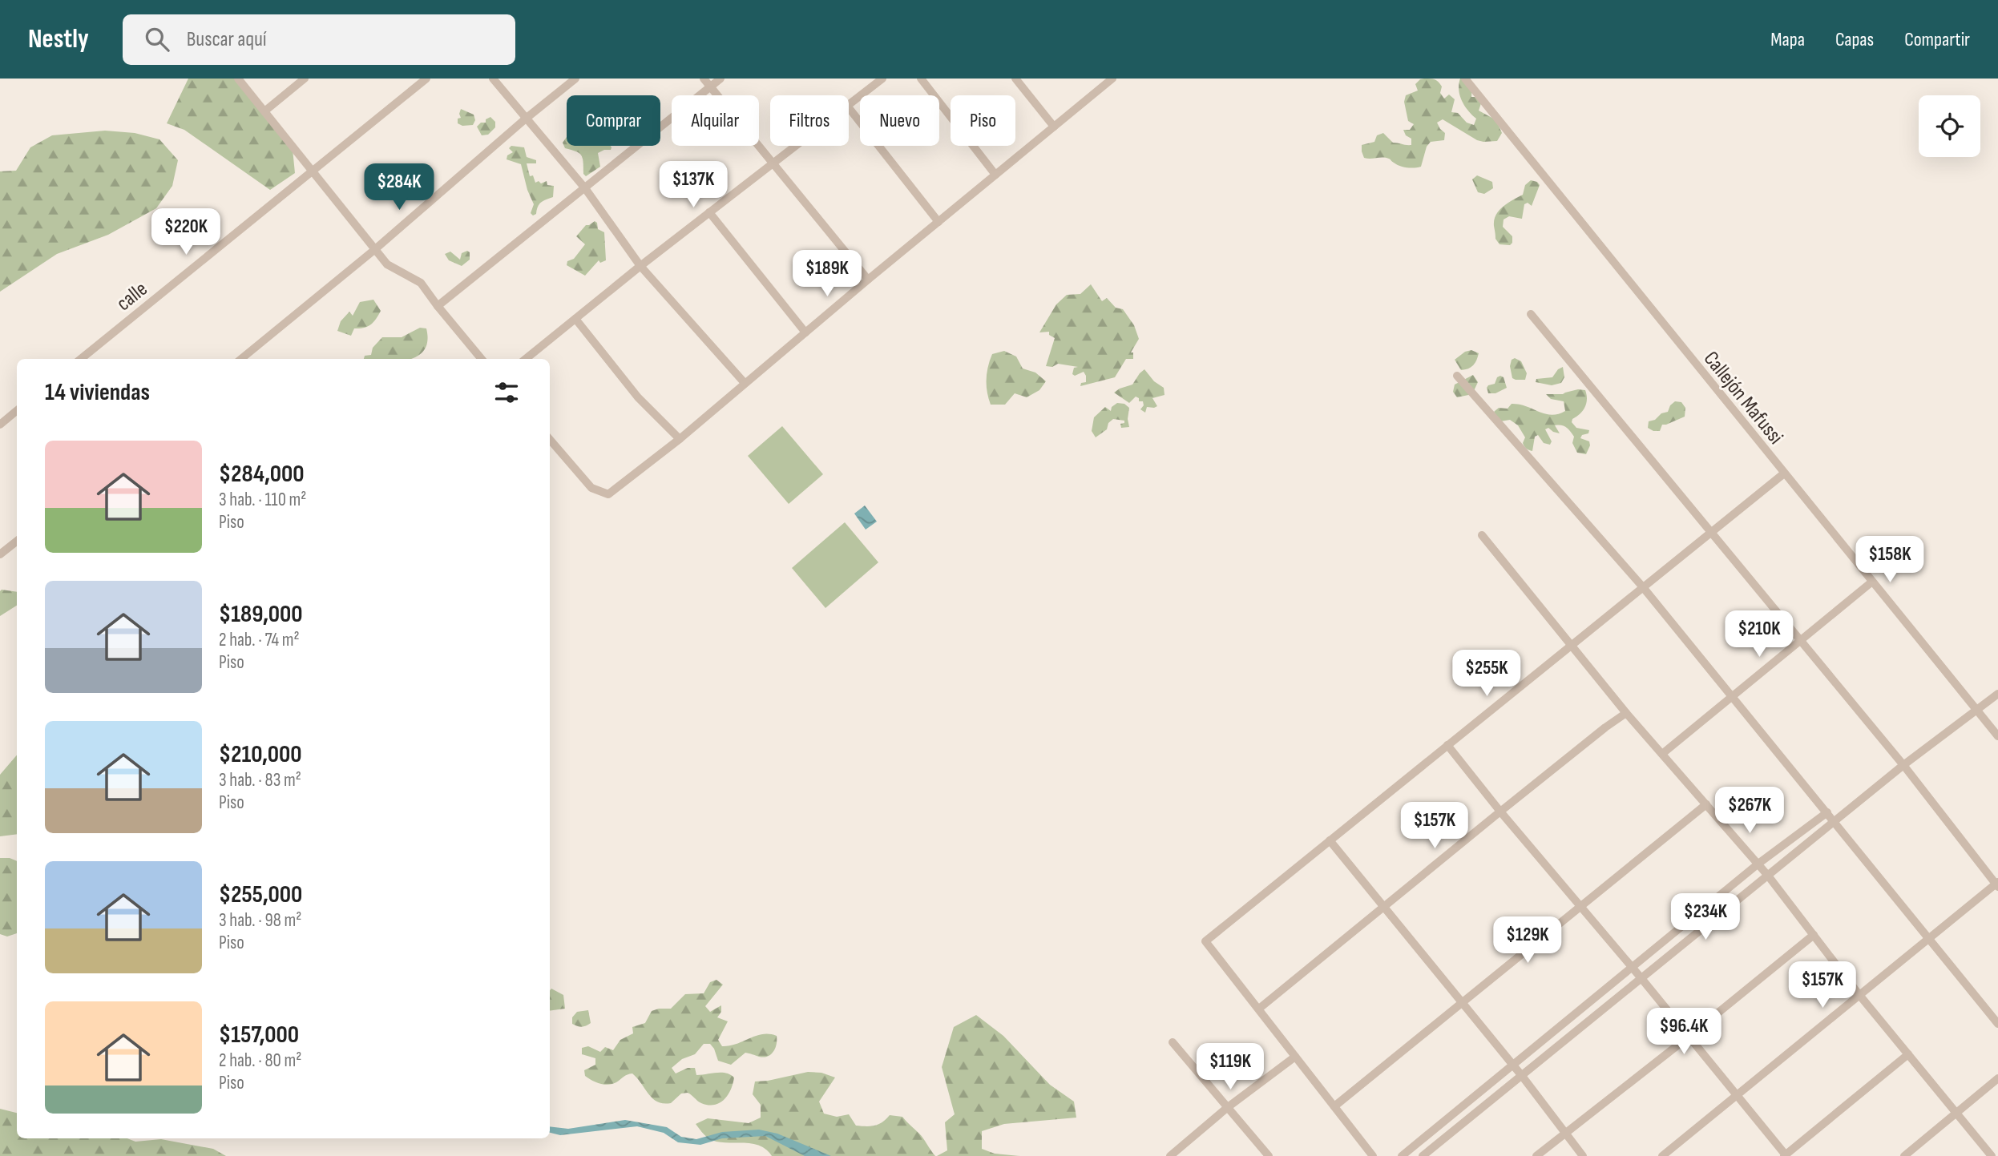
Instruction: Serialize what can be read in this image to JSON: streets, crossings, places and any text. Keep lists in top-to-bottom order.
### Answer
{
  "streets": {
    "street": ["calle", "Callejón Mafussi"]
  },
  "page": {
    "header": "Nestly",
    "search": "Buscar aquí",
    "nav": ["Mapa", "Capas", "Compartir"],
    "chip": [
      "Comprar",
      "Alquilar",
      "Filtros",
      "Nuevo",
      "Piso"
    ],
    "price": [
      "$137K",
      "$284K",
      "$220K",
      "$189K",
      "$158K",
      "$210K",
      "$255K",
      "$267K",
      "$157K",
      "$234K",
      "$129K",
      "$157K",
      "$96.4K",
      "$119K"
    ],
    "heading": "14 viviendas",
    "list": [
      {
        "name": "$284,000",
        "note": "3 hab. · 110 m² · Piso"
      },
      {
        "name": "$189,000",
        "note": "2 hab. · 74 m² · Piso"
      },
      {
        "name": "$210,000",
        "note": "3 hab. · 83 m² · Piso"
      },
      {
        "name": "$255,000",
        "note": "3 hab. · 98 m² · Piso"
      },
      {
        "name": "$157,000",
        "note": "2 hab. · 80 m² · Piso"
      }
    ]
  }
}
